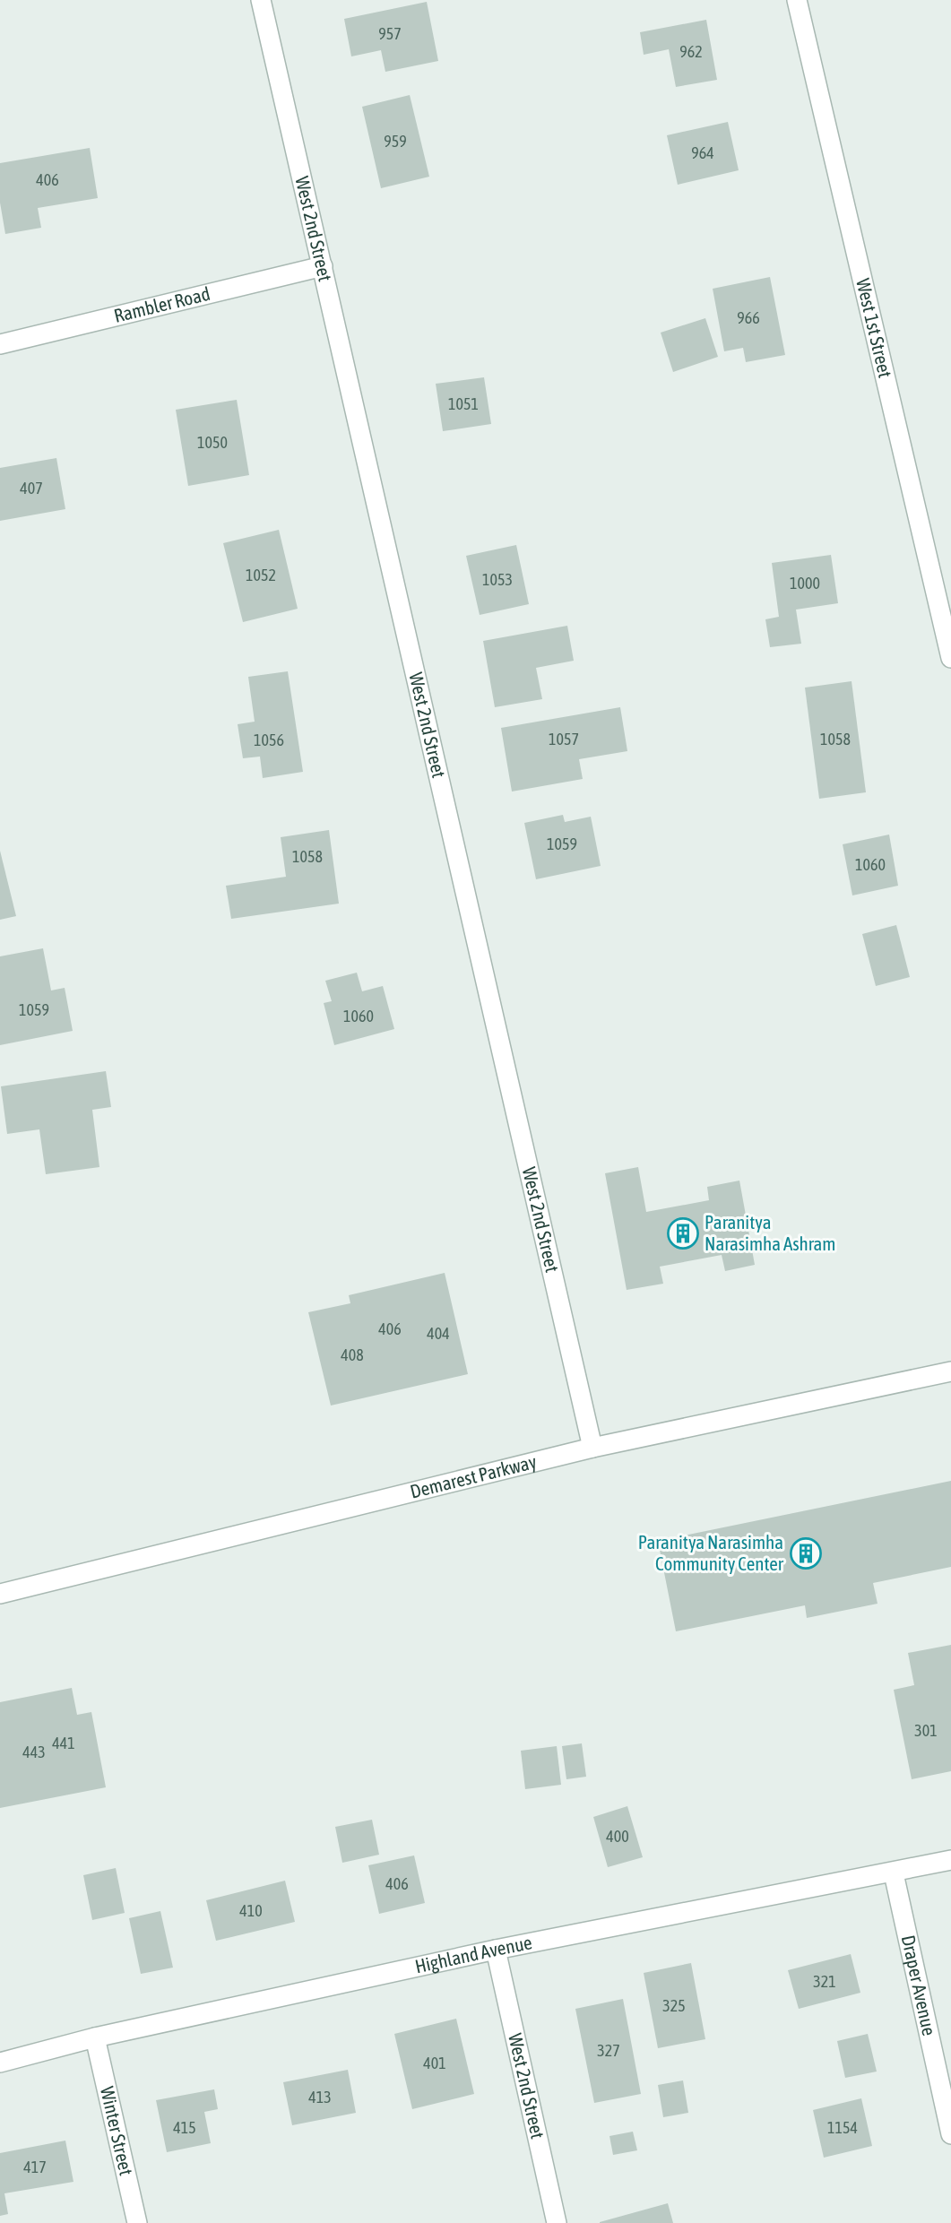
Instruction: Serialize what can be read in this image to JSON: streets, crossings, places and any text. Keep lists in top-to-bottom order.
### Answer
{
  "streets": {
    "street": [
      "West 2nd Street",
      "Rambler Road",
      "West 1st Street",
      "Demarest Parkway",
      "Highland Avenue",
      "Draper Avenue",
      "Winter Street"
    ]
  },
  "crossings": [
    ["West 2nd Street", "Rambler Road"],
    ["West 2nd Street", "Demarest Parkway"],
    ["West 2nd Street", "Highland Avenue"],
    ["Highland Avenue", "Draper Avenue"],
    ["Highland Avenue", "Winter Street"]
  ],
  "places": {
    "building": ["Paranitya Narasimha Ashram", "Paranitya Narasimha Community Center"]
  },
  "house_numbers": [
    "957",
    "962",
    "959",
    "964",
    "406",
    "966",
    "1051",
    "1050",
    "407",
    "1052",
    "1053",
    "1000",
    "1057",
    "1058",
    "1056",
    "1059",
    "1058",
    "1060",
    "1059",
    "1060",
    "406",
    "404",
    "408",
    "301",
    "441",
    "443",
    "400",
    "406",
    "410",
    "321",
    "325",
    "327",
    "401",
    "413",
    "415",
    "1154",
    "417"
  ]
}
